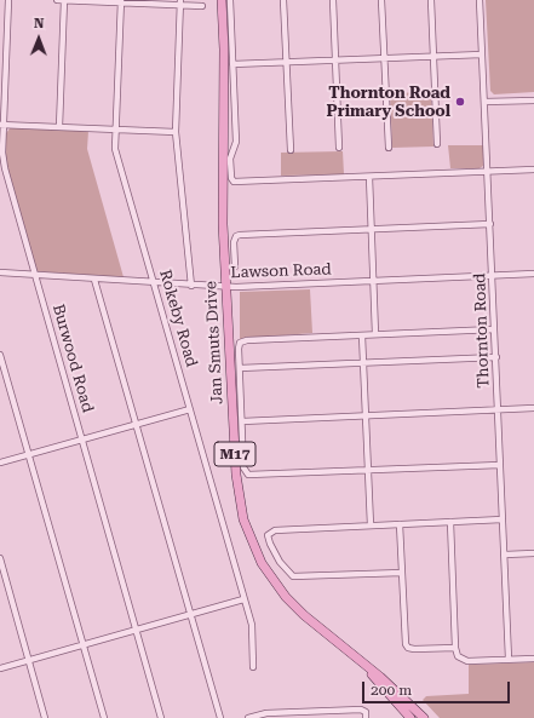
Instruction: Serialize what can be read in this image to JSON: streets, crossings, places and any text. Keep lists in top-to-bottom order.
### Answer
{
  "streets": {
    "main road": ["Jan Smuts Drive", "M17"],
    "street": [
      "Lawson Road",
      "Rokeby Road",
      "Thornton Road",
      "Burwood Road"
    ]
  },
  "crossings": [
    ["Lawson Road", "Rokeby Road"],
    ["Lawson Road", "Thornton Road"],
    ["Lawson Road", "Jan Smuts Drive"],
    ["Lawson Road", "Burwood Road"]
  ],
  "places": ["Thornton Road Primary School"],
  "scale_bar": "200 m",
  "north": "top"
}
